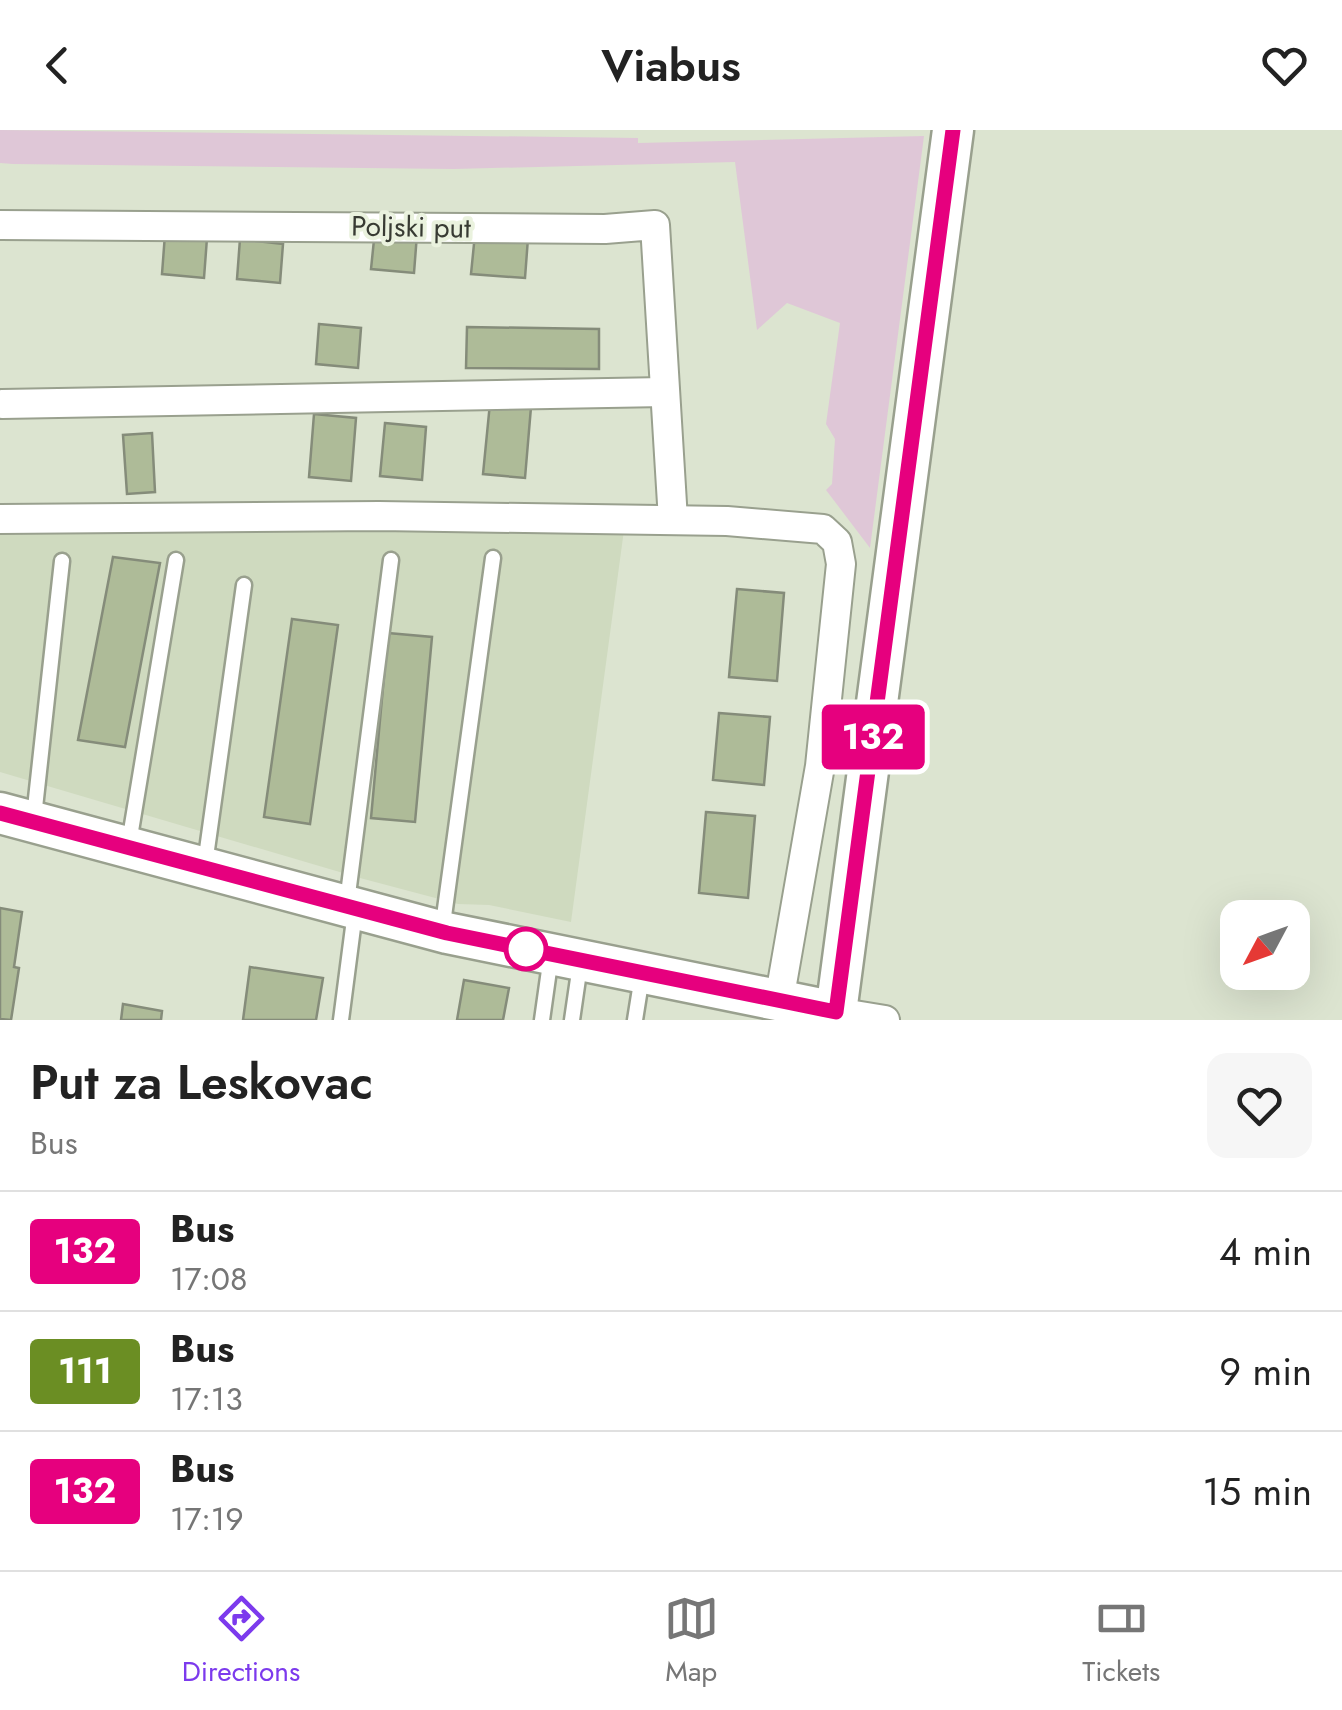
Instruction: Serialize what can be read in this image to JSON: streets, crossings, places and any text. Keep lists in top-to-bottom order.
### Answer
{
  "streets": {
    "street": ["Poljski put"]
  },
  "lines": ["bus line 132"],
  "north": "bottom left",
  "page": {
    "header": "Viabus",
    "on_map": "132",
    "heading": ["Put za Leskovac", "Bus"],
    "list": [
      {
        "mark": "132",
        "name": "Bus",
        "note": "17:08",
        "value": "4 min"
      },
      {
        "mark": "111",
        "name": "Bus",
        "note": "17:13",
        "value": "9 min"
      },
      {
        "mark": "132",
        "name": "Bus",
        "note": "17:19",
        "value": "15 min"
      }
    ],
    "tabs": ["Directions", "Map", "Tickets"]
  }
}
